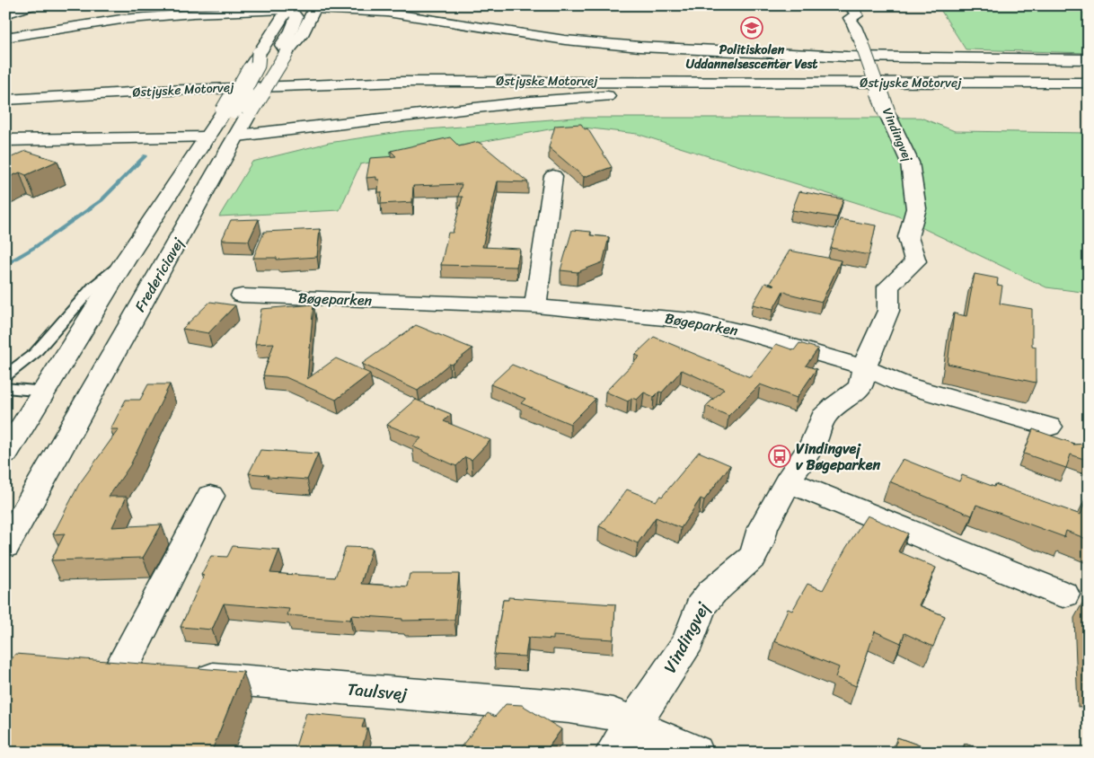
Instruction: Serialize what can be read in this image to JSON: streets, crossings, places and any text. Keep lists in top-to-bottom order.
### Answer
{
  "streets": {
    "main road": [
      "Østjyske Motorvej",
      "Vindingvej",
      "Fredericiavej",
      "Bøgeparken",
      "Taulsvej"
    ]
  },
  "crossings": [
    ["Vindingvej", "Bøgeparken"],
    ["Vindingvej", "Taulsvej"]
  ],
  "places": {
    "school or university": ["Politiskolen Uddannelsescenter Vest"],
    "bus stop": ["Vindingvej v Bøgeparken"]
  }
}
